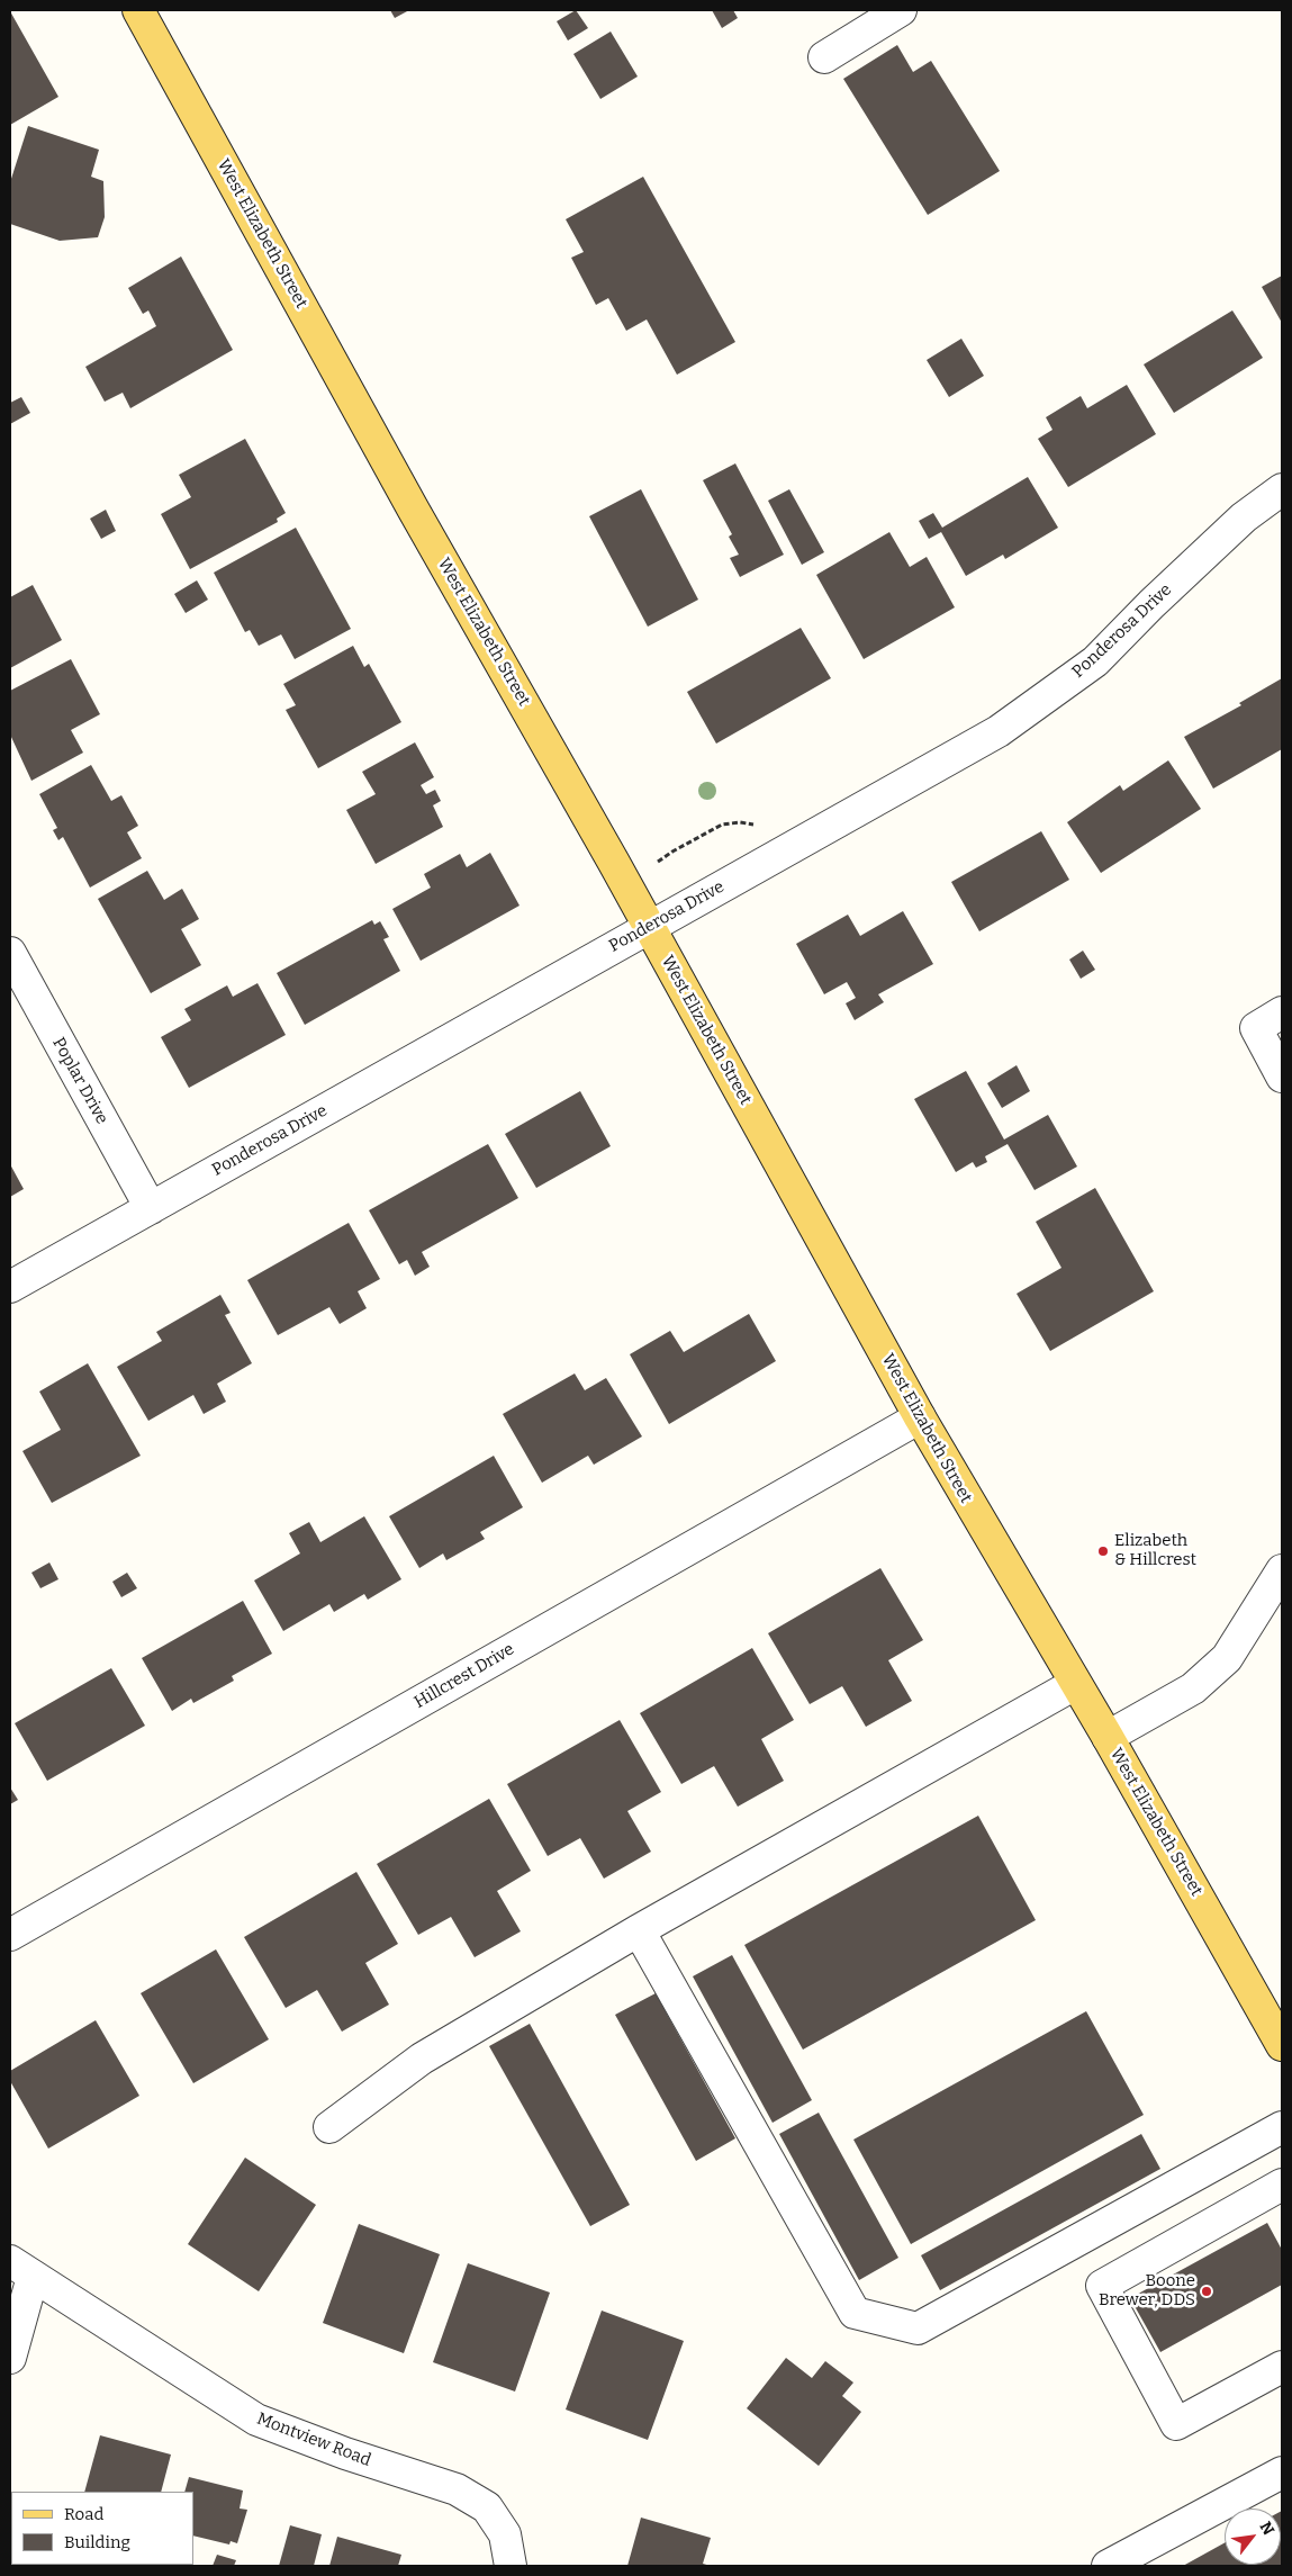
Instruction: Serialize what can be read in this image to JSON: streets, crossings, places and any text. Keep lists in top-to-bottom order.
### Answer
{
  "streets": {
    "main road": ["West Elizabeth Street"],
    "street": [
      "Ponderosa Drive",
      "Poplar Drive",
      "Hillcrest Drive",
      "Montview Road"
    ]
  },
  "crossings": [
    ["West Elizabeth Street", "Ponderosa Drive"],
    ["West Elizabeth Street", "Hillcrest Drive"],
    ["Ponderosa Drive", "Poplar Drive"]
  ],
  "places": ["Elizabeth & Hillcrest", "Boone Brewer, DDS"],
  "legend": ["Road", "Building"],
  "north": "top right"
}
